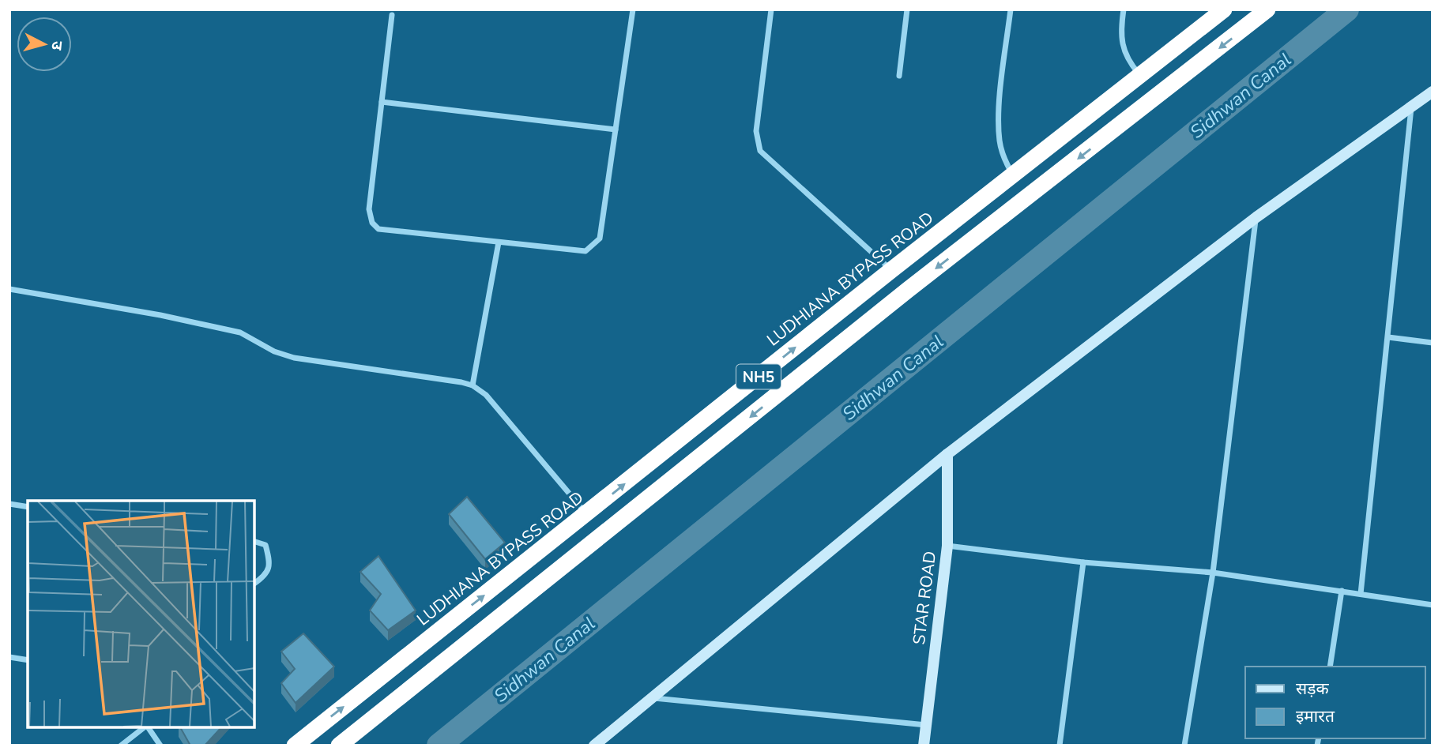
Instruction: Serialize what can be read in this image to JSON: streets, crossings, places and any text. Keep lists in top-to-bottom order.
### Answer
{
  "streets": {
    "highway": ["LUDHIANA BYPASS ROAD", "NH5"],
    "street": ["STAR ROAD"]
  },
  "water": ["Sidhwan Canal"],
  "legend": ["सड़क", "इमारत"],
  "north": "right"
}
